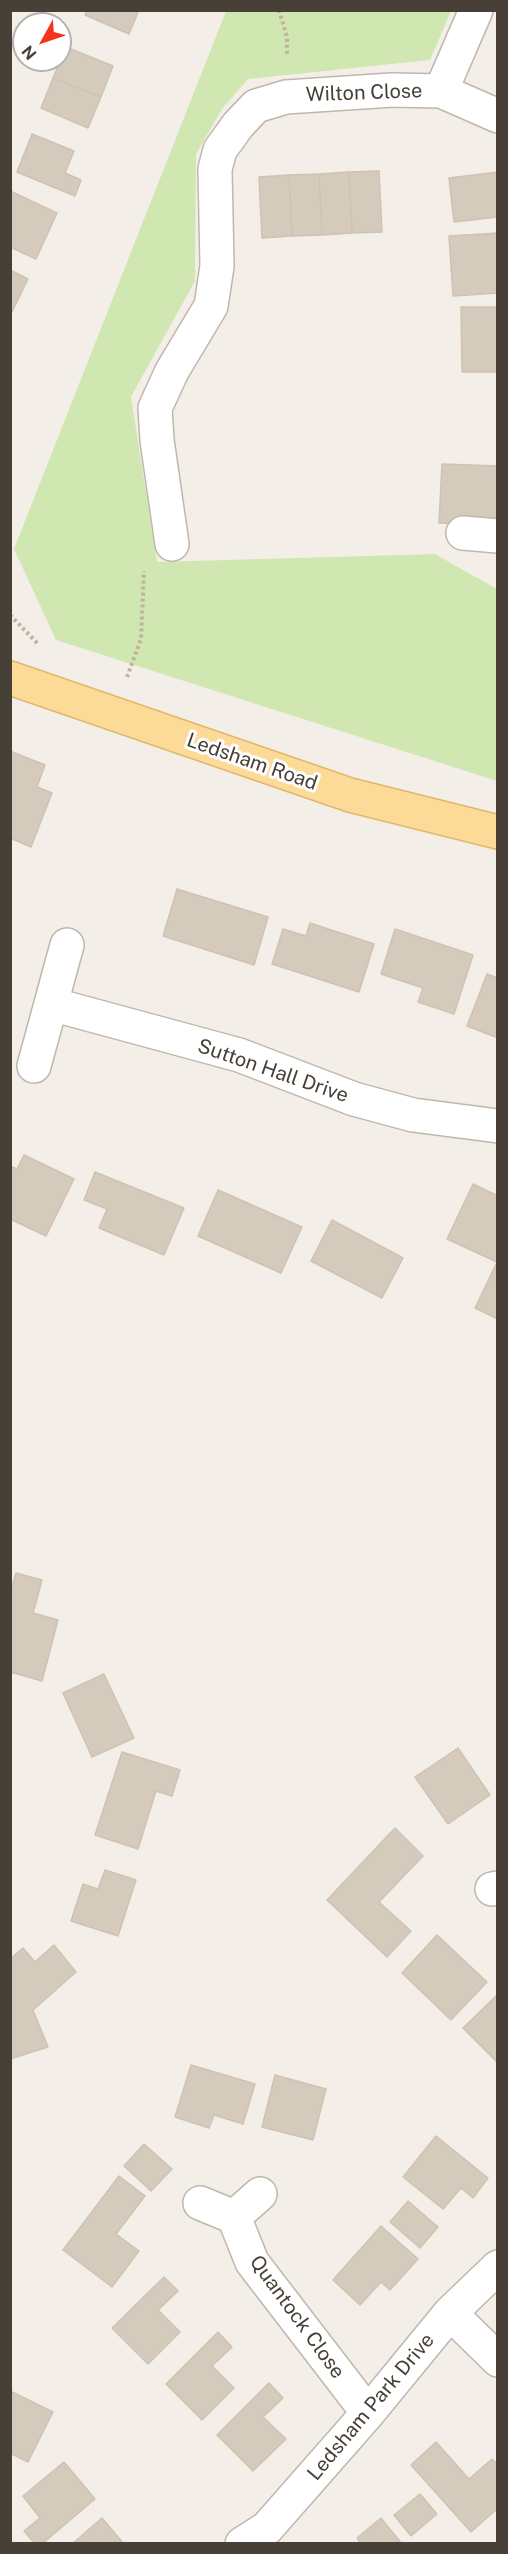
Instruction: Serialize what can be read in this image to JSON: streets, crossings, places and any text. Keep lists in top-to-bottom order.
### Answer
{
  "streets": {
    "main road": ["Ledsham Road"],
    "street": [
      "Wilton Close",
      "Sutton Hall Drive",
      "Quantock Close",
      "Ledsham Park Drive"
    ]
  },
  "crossings": [
    ["Quantock Close", "Ledsham Park Drive"]
  ],
  "north": "bottom left"
}
